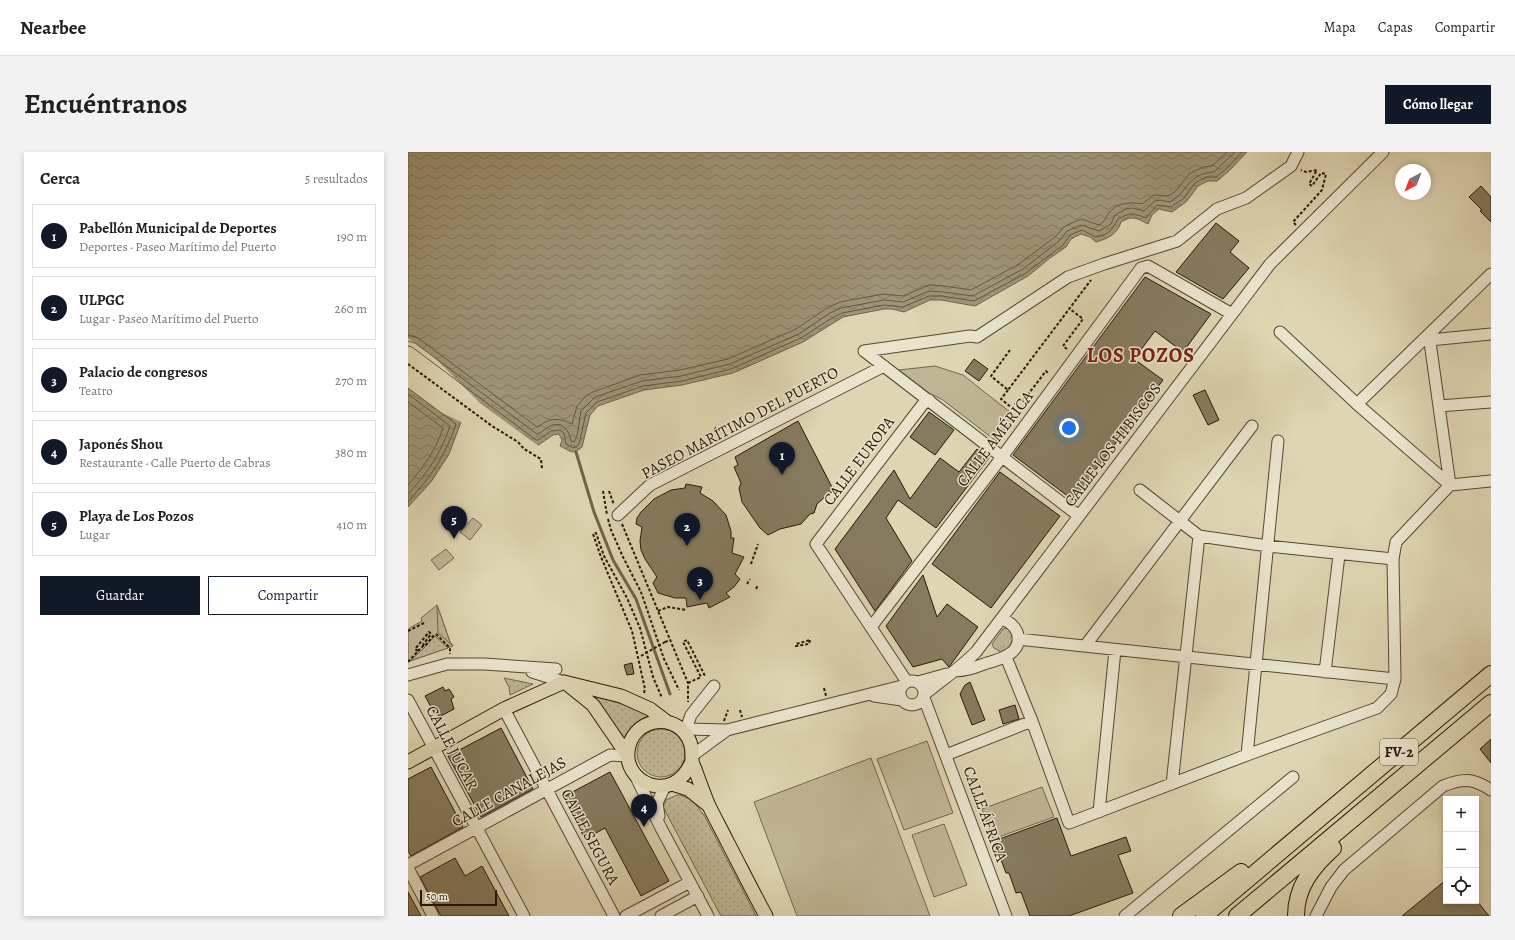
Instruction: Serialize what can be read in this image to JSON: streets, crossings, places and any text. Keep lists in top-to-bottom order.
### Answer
{
  "streets": {
    "highway": ["FV-2"],
    "street": [
      "PASEO MARÍTIMO DEL PUERTO",
      "CALLE AMÉRICA",
      "CALLE LOS HIBISCOS",
      "CALLE EUROPA",
      "CALLE JUCAR",
      "CALLE CANALEJAS",
      "CALLE ÁFRICA",
      "CALLE SEGURA"
    ]
  },
  "crossings": [
    ["CALLE AMÉRICA", "CALLE LOS HIBISCOS"],
    ["CALLE AMÉRICA", "CALLE EUROPA"],
    ["CALLE LOS HIBISCOS", "CALLE ÁFRICA"],
    ["CALLE JUCAR", "CALLE CANALEJAS"],
    ["CALLE CANALEJAS", "CALLE SEGURA"]
  ],
  "districts": ["LOS POZOS"],
  "scale_bar": "50 m",
  "north": "bottom left",
  "page": {
    "header": "Nearbee",
    "nav": ["Mapa", "Capas", "Compartir"],
    "title": "Encuéntranos",
    "buttons": [
      "Cómo llegar",
      ["Guardar", "Compartir"]
    ],
    "heading": ["Cerca", "5 resultados"],
    "list": [
      {
        "mark": "1",
        "name": "Pabellón Municipal de Deportes",
        "note": "Deportes · Paseo Marítimo del Puerto",
        "value": "190 m"
      },
      {
        "mark": "2",
        "name": "ULPGC",
        "note": "Lugar · Paseo Marítimo del Puerto",
        "value": "260 m"
      },
      {
        "mark": "3",
        "name": "Palacio de congresos",
        "note": "Teatro",
        "value": "270 m"
      },
      {
        "mark": "4",
        "name": "Japonés Shou",
        "note": "Restaurante · Calle Puerto de Cabras",
        "value": "380 m"
      },
      {
        "mark": "5",
        "name": "Playa de Los Pozos",
        "note": "Lugar",
        "value": "410 m"
      }
    ],
    "pins": [
      "1",
      "5",
      "2",
      "3",
      "4"
    ],
    "map_buttons": ["+", "−"],
    "scale": "50 m"
  }
}
